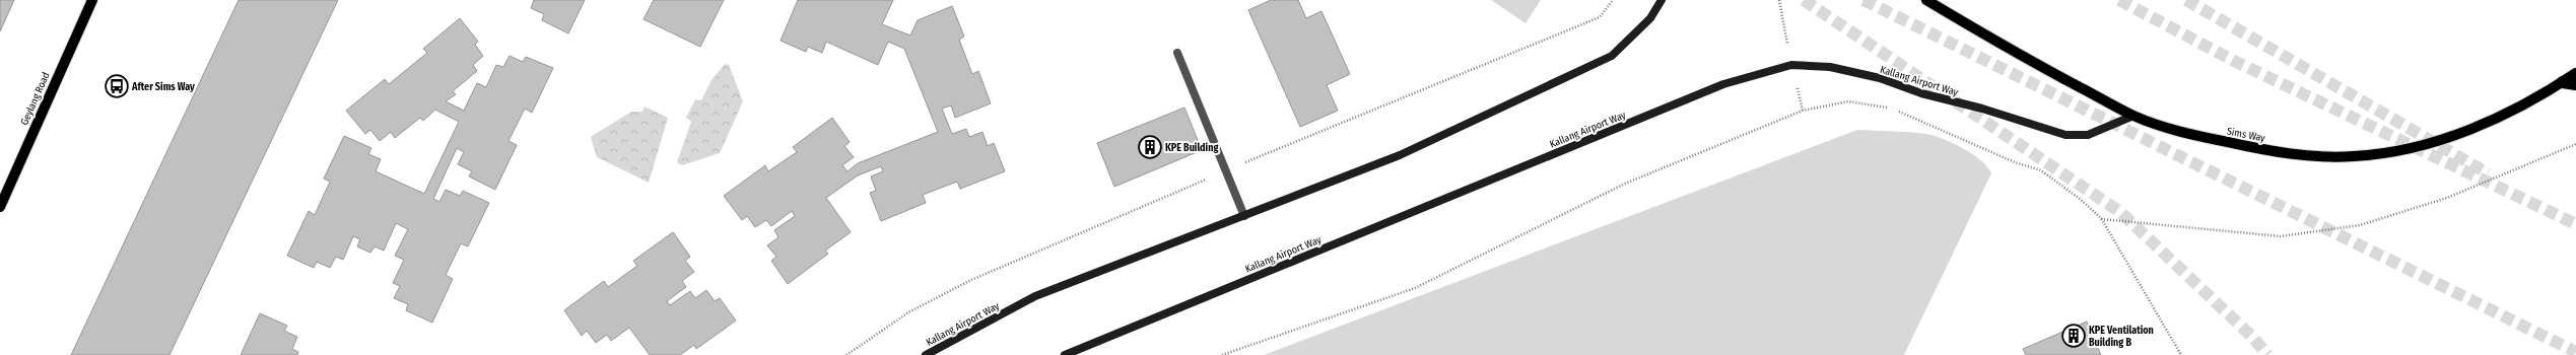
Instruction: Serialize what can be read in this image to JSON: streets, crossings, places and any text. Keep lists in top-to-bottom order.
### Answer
{
  "streets": {
    "main road": ["Geylang Road", "Sims Way"],
    "street": ["Kallang Airport Way"]
  },
  "crossings": [
    ["Kallang Airport Way", "Sims Way"]
  ],
  "places": {
    "bus stop": ["After Sims Way"],
    "building": ["KPE Building", "KPE Ventilation Building B"]
  }
}
